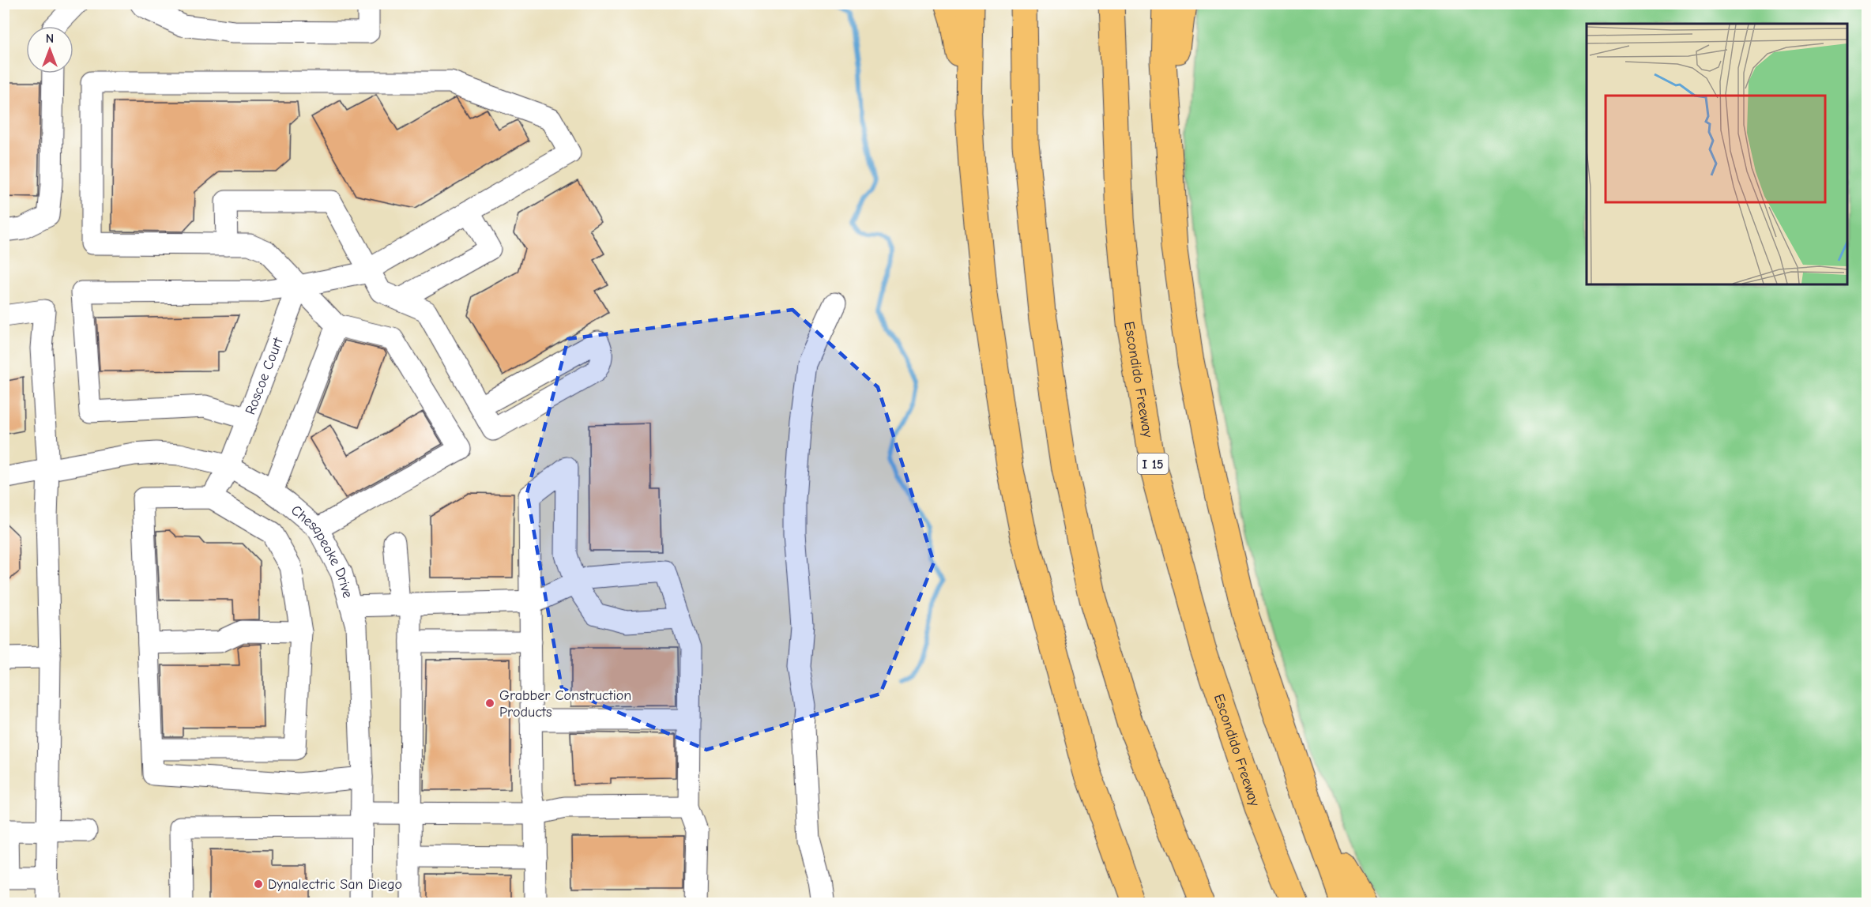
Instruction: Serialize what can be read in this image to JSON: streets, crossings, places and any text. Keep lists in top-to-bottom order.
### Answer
{
  "streets": {
    "highway": ["Escondido Freeway", "I 15"],
    "street": ["Roscoe Court", "Chesapeake Drive"]
  },
  "crossings": [
    ["Roscoe Court", "Chesapeake Drive"]
  ],
  "places": ["Grabber Construction Products", "Dynalectric San Diego"],
  "north": "top"
}
